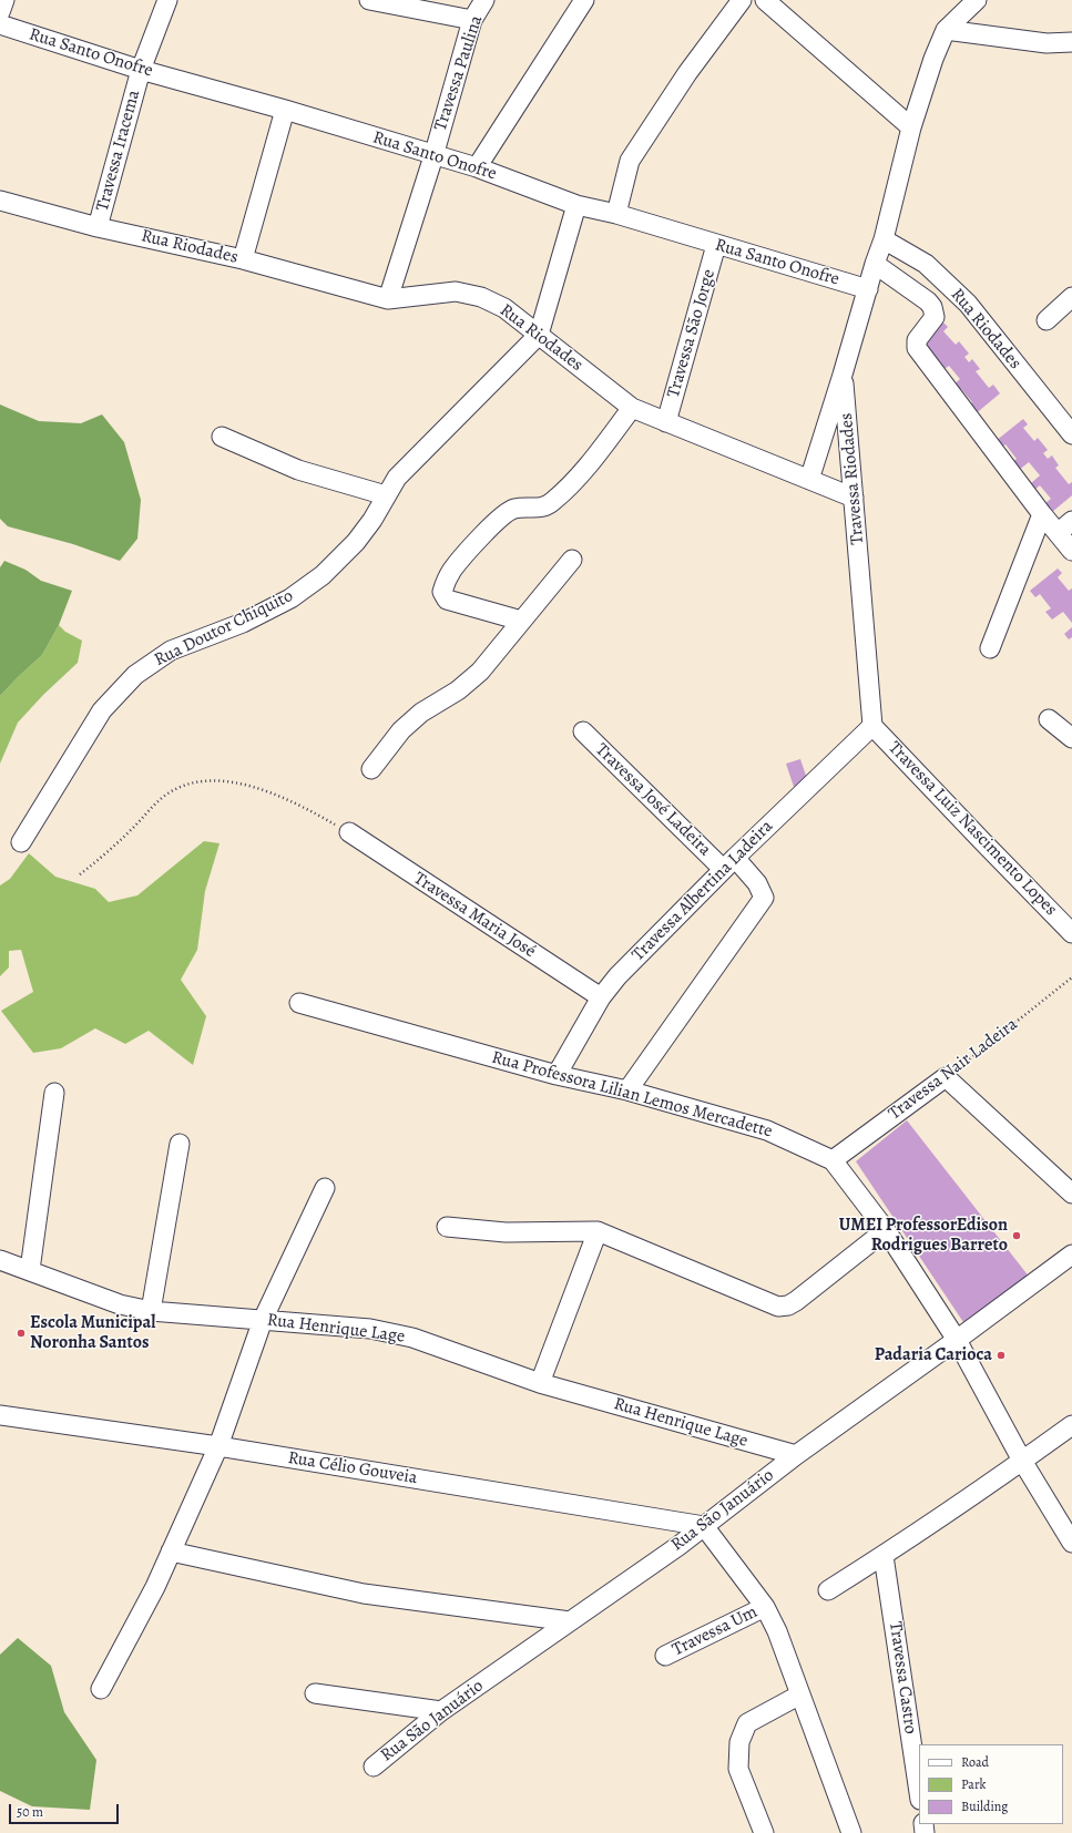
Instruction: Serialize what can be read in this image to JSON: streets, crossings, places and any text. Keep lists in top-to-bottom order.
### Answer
{
  "streets": {
    "street": [
      "Rua Santo Onofre",
      "Travessa Paulina",
      "Travessa Iracema",
      "Rua Riodades",
      "Travessa São Jorge",
      "Travessa Riodades",
      "Rua Doutor Chiquito",
      "Travessa José Ladeira",
      "Travessa Luiz Nascimento Lopes",
      "Travessa Albertina Ladeira",
      "Travessa Maria José",
      "Travessa Nair Ladeira",
      "Rua Professora Lilian Lemos Mercadette",
      "Rua Henrique Lage",
      "Rua Célio Gouveia",
      "Rua São Januário",
      "Travessa Um",
      "Travessa Castro"
    ]
  },
  "crossings": [
    ["Rua Santo Onofre", "Travessa Paulina"],
    ["Rua Santo Onofre", "Travessa Iracema"],
    ["Rua Santo Onofre", "Travessa São Jorge"],
    ["Rua Santo Onofre", "Travessa Riodades"],
    ["Travessa Paulina", "Rua Riodades"],
    ["Travessa Iracema", "Rua Riodades"],
    ["Rua Riodades", "Travessa São Jorge"],
    ["Rua Riodades", "Travessa Riodades"],
    ["Rua Riodades", "Rua Doutor Chiquito"],
    ["Travessa Riodades", "Travessa Luiz Nascimento Lopes"],
    ["Travessa Riodades", "Travessa Albertina Ladeira"],
    ["Travessa José Ladeira", "Travessa Albertina Ladeira"],
    ["Travessa José Ladeira", "Rua Professora Lilian Lemos Mercadette"],
    ["Travessa Luiz Nascimento Lopes", "Travessa Albertina Ladeira"],
    ["Travessa Albertina Ladeira", "Travessa Maria José"],
    ["Travessa Albertina Ladeira", "Rua Professora Lilian Lemos Mercadette"],
    ["Travessa Nair Ladeira", "Rua Professora Lilian Lemos Mercadette"],
    ["Rua Professora Lilian Lemos Mercadette", "Rua São Januário"],
    ["Rua Henrique Lage", "Rua São Januário"],
    ["Rua Célio Gouveia", "Rua São Januário"]
  ],
  "places": ["UMEI ProfessorEdison Rodrigues Barreto", "Escola Municipal Noronha Santos", "Padaria Carioca"],
  "legend": ["Road", "Park", "Building"],
  "scale_bar": "50 m"
}
